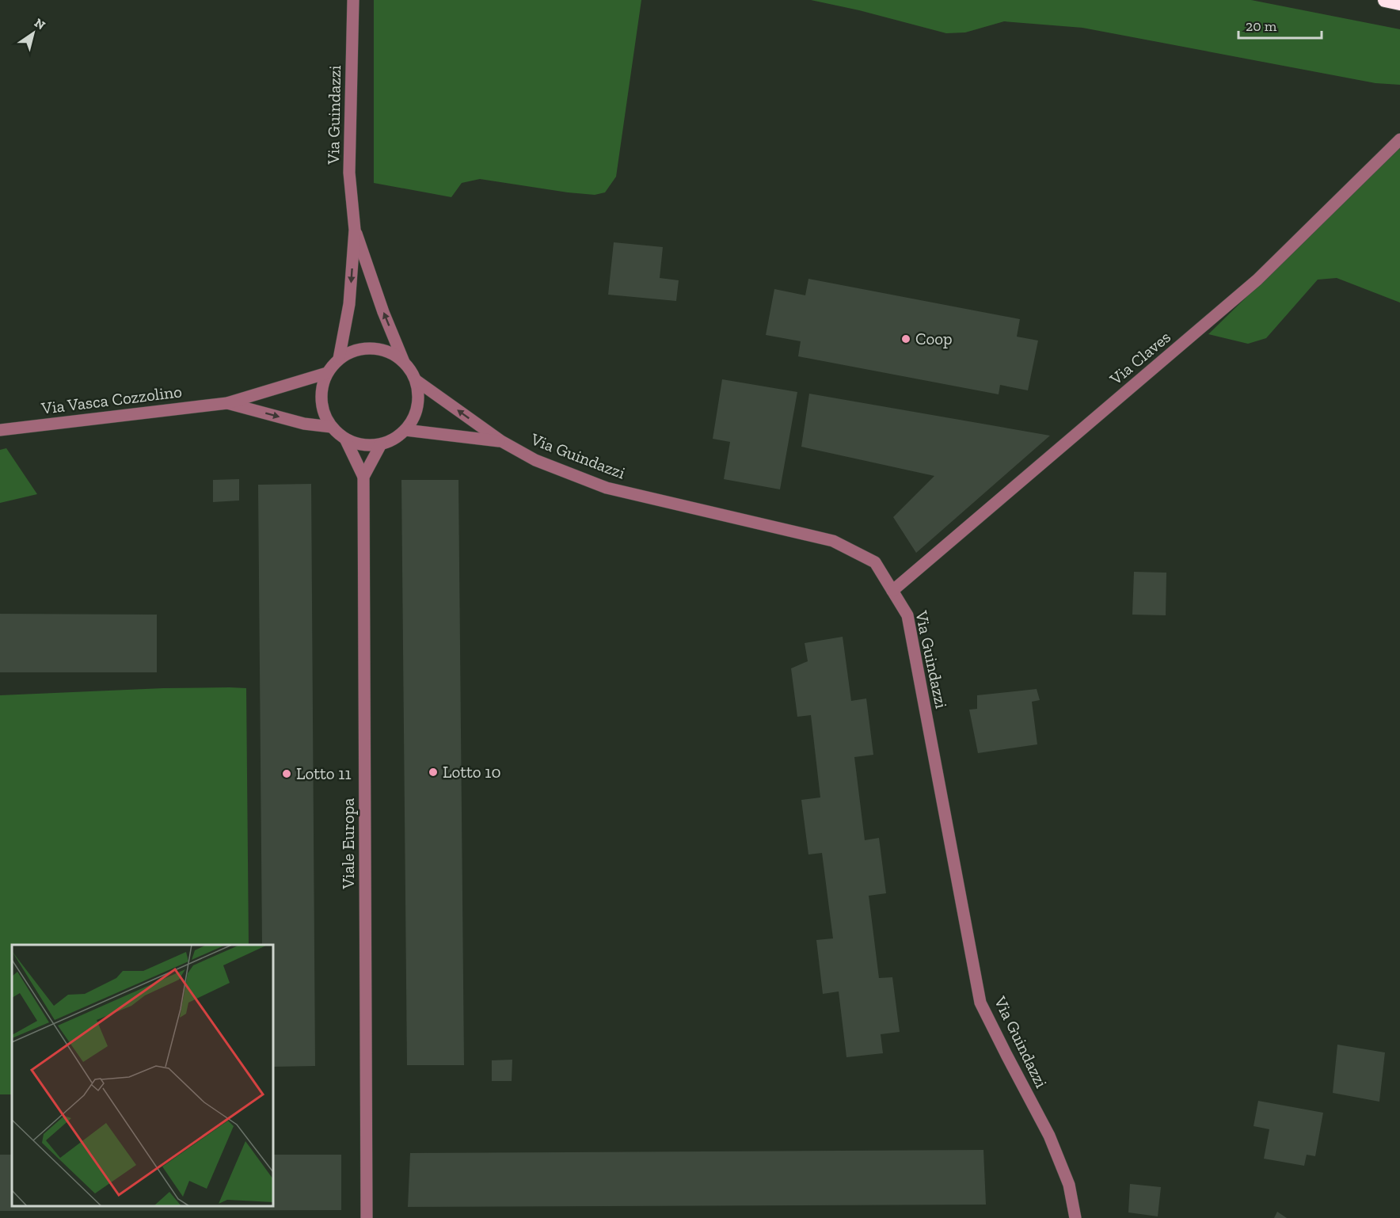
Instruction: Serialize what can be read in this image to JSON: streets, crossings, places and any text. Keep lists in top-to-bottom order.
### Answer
{
  "streets": {
    "street": [
      "Via Guindazzi",
      "Via Claves",
      "Via Vasca Cozzolino",
      "Viale Europa"
    ]
  },
  "crossings": [
    ["Via Guindazzi", "Via Claves"],
    ["Via Guindazzi", "Via Vasca Cozzolino"],
    ["Via Guindazzi", "Viale Europa"],
    ["Via Vasca Cozzolino", "Viale Europa"]
  ],
  "places": ["Coop", "Lotto 10", "Lotto 11"],
  "scale_bar": "20 m",
  "north": "top right"
}
